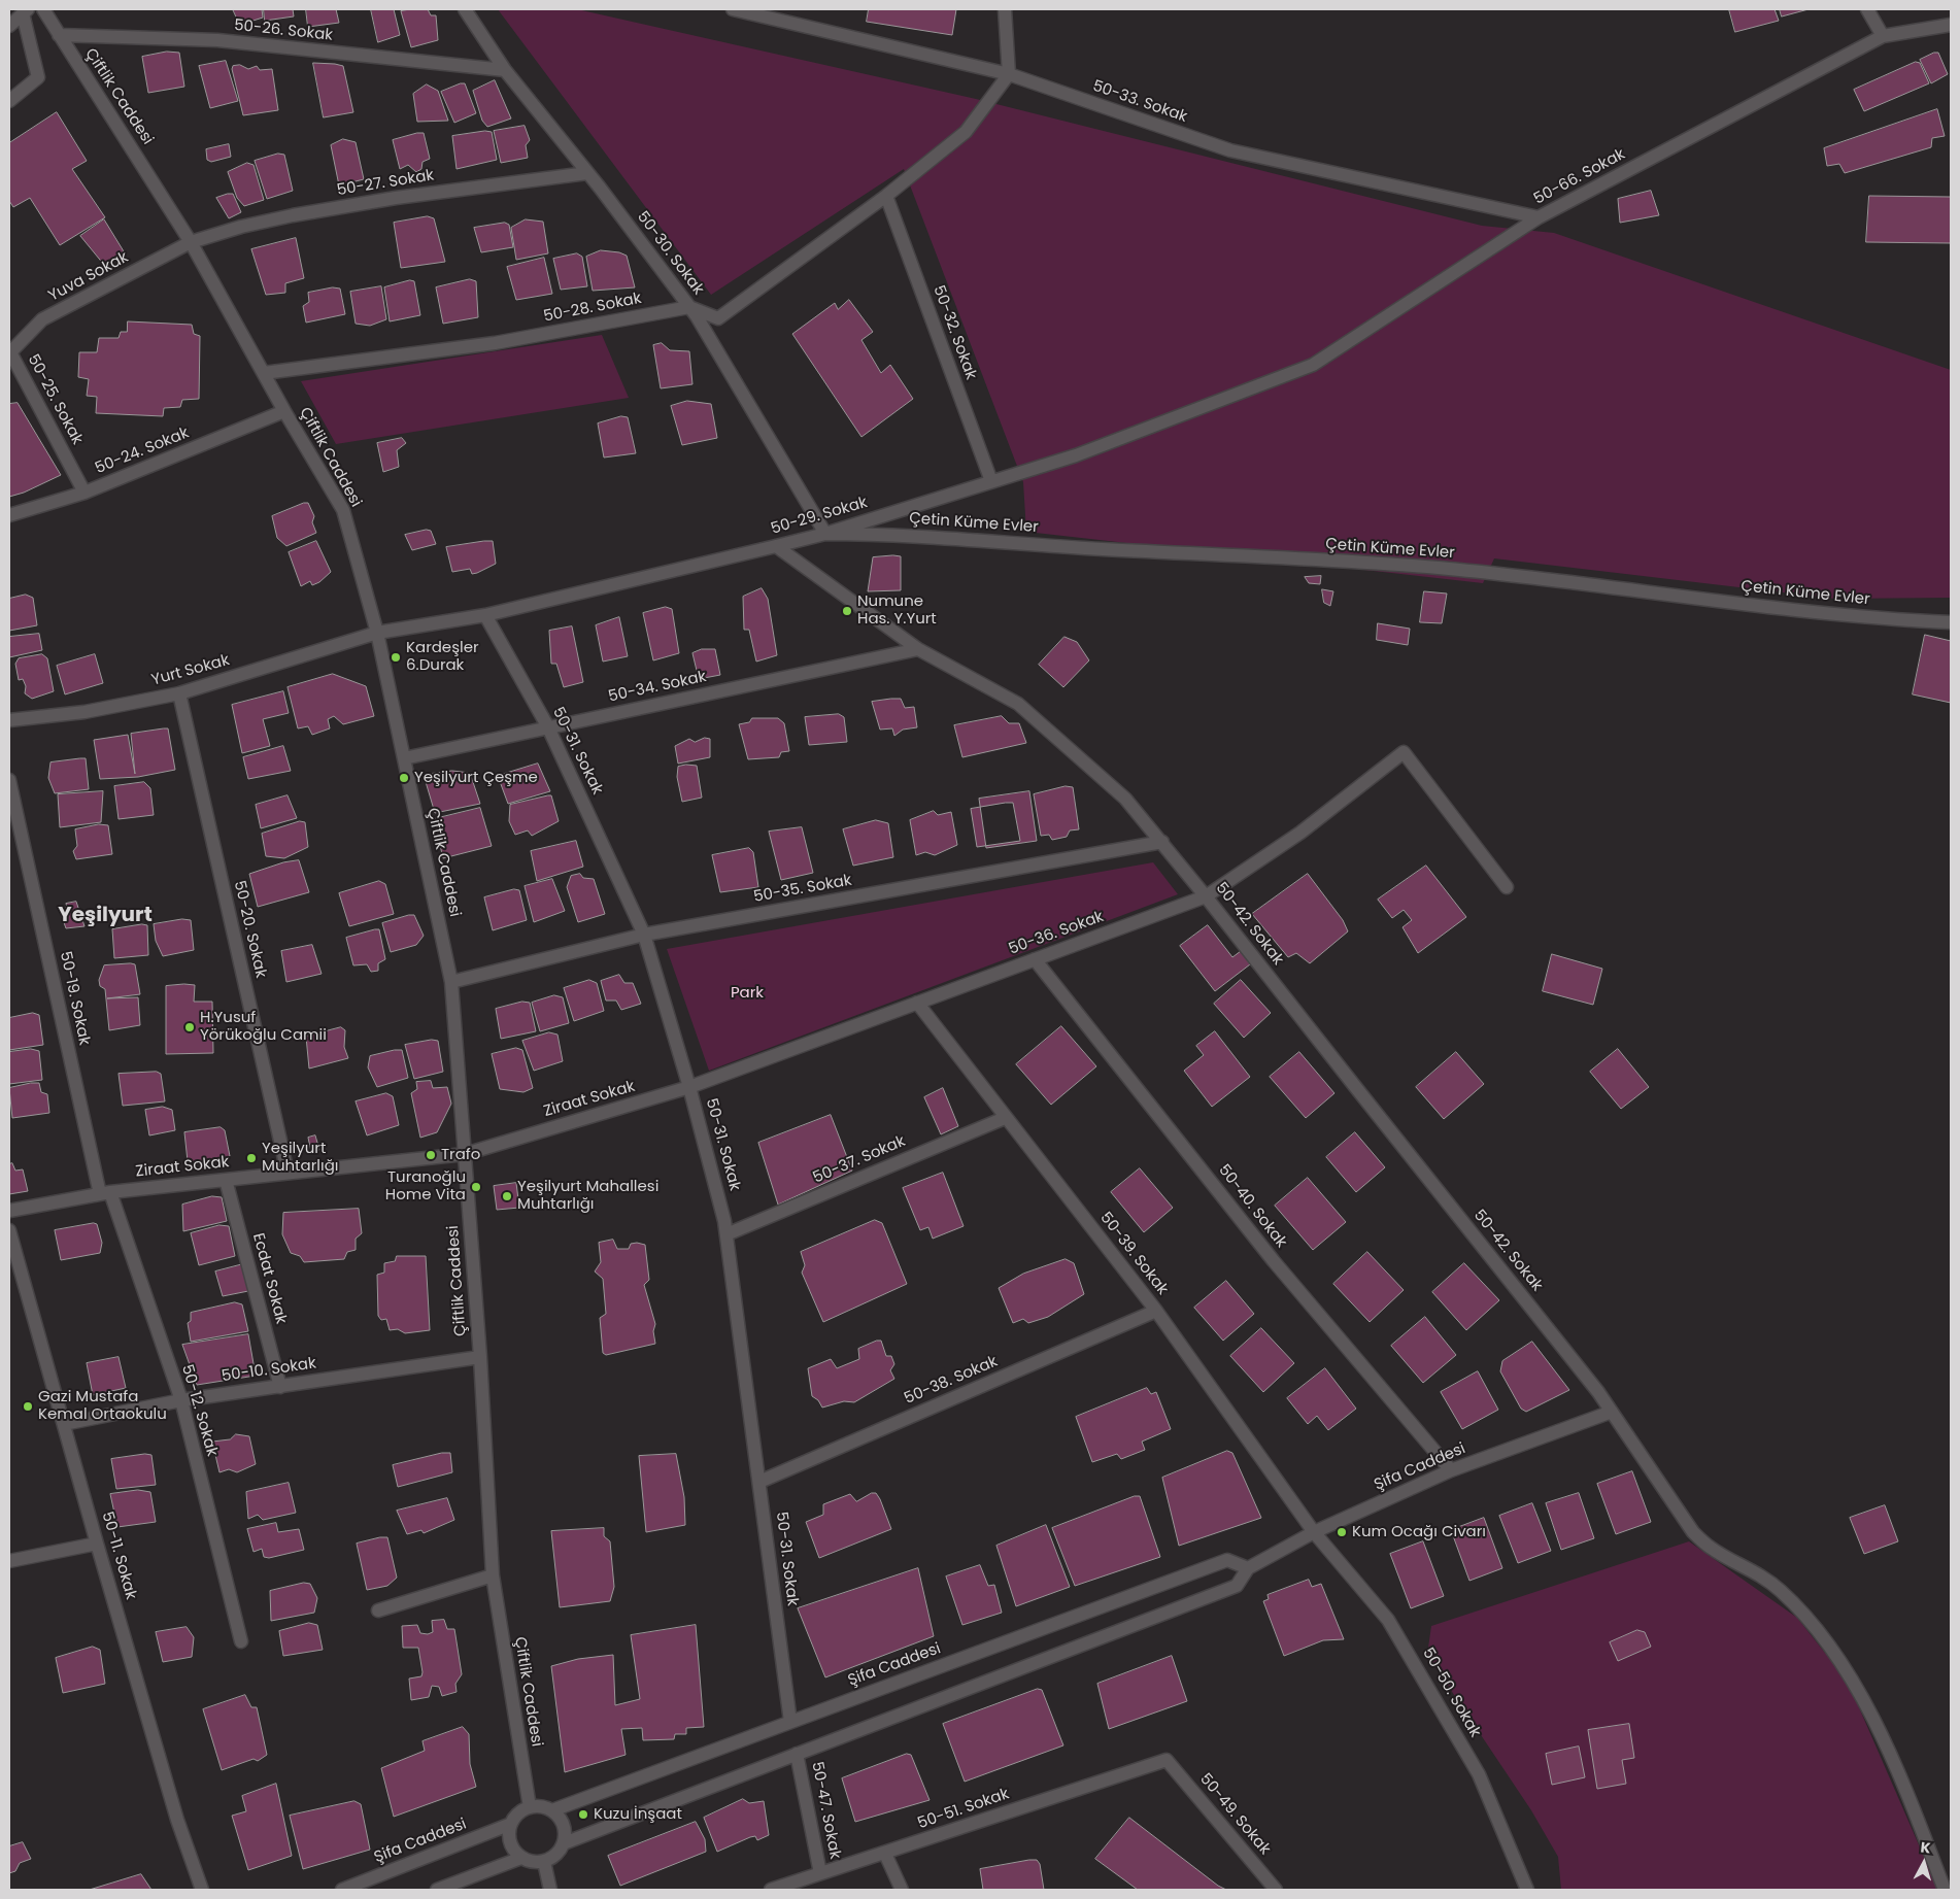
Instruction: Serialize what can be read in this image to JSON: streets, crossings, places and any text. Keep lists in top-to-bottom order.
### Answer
{
  "streets": {
    "street": [
      "50-26. Sokak",
      "Çiftlik Caddesi",
      "50-33. Sokak",
      "50-66. Sokak",
      "50-27. Sokak",
      "50-30. Sokak",
      "Yuva Sokak",
      "50-28. Sokak",
      "50-32. Sokak",
      "50-25. Sokak",
      "50-24. Sokak",
      "50-29. Sokak",
      "Çetin Küme Evler",
      "Yurt Sokak",
      "50-34. Sokak",
      "50-31. Sokak",
      "50-35. Sokak",
      "50-42. Sokak",
      "50-20. Sokak",
      "50-36. Sokak",
      "50-19. Sokak",
      "Ziraat Sokak",
      "50-37. Sokak",
      "50-40. Sokak",
      "50-39. Sokak",
      "Ecdat Sokak",
      "50-10. Sokak",
      "50-38. Sokak",
      "50-12. Sokak",
      "Şifa Caddesi",
      "50-11. Sokak",
      "50-50. Sokak",
      "50-51. Sokak",
      "50-47. Sokak",
      "50-49. Sokak"
    ]
  },
  "crossings": [
    ["50-26. Sokak", "Çiftlik Caddesi"],
    ["50-26. Sokak", "50-30. Sokak"],
    ["Çiftlik Caddesi", "50-27. Sokak"],
    ["Çiftlik Caddesi", "Yuva Sokak"],
    ["Çiftlik Caddesi", "50-28. Sokak"],
    ["Çiftlik Caddesi", "50-24. Sokak"],
    ["Çiftlik Caddesi", "50-29. Sokak"],
    ["Çiftlik Caddesi", "Yurt Sokak"],
    ["Çiftlik Caddesi", "50-34. Sokak"],
    ["Çiftlik Caddesi", "50-35. Sokak"],
    ["Çiftlik Caddesi", "Ziraat Sokak"],
    ["Çiftlik Caddesi", "50-10. Sokak"],
    ["Çiftlik Caddesi", "Şifa Caddesi"],
    ["50-33. Sokak", "50-66. Sokak"],
    ["50-66. Sokak", "50-29. Sokak"],
    ["50-27. Sokak", "50-30. Sokak"],
    ["50-27. Sokak", "Yuva Sokak"],
    ["50-30. Sokak", "50-28. Sokak"],
    ["50-30. Sokak", "50-29. Sokak"],
    ["50-30. Sokak", "Çetin Küme Evler"],
    ["Yuva Sokak", "50-25. Sokak"],
    ["50-32. Sokak", "50-29. Sokak"],
    ["50-25. Sokak", "50-24. Sokak"],
    ["50-29. Sokak", "Çetin Küme Evler"],
    ["50-29. Sokak", "Yurt Sokak"],
    ["50-29. Sokak", "50-31. Sokak"],
    ["50-29. Sokak", "50-42. Sokak"],
    ["Yurt Sokak", "50-20. Sokak"],
    ["50-34. Sokak", "50-31. Sokak"],
    ["50-34. Sokak", "50-42. Sokak"],
    ["50-31. Sokak", "50-35. Sokak"],
    ["50-31. Sokak", "50-36. Sokak"],
    ["50-31. Sokak", "Ziraat Sokak"],
    ["50-31. Sokak", "50-37. Sokak"],
    ["50-31. Sokak", "50-38. Sokak"],
    ["50-31. Sokak", "Şifa Caddesi"],
    ["50-35. Sokak", "50-42. Sokak"],
    ["50-42. Sokak", "50-36. Sokak"],
    ["50-42. Sokak", "Şifa Caddesi"],
    ["50-20. Sokak", "Ziraat Sokak"],
    ["50-36. Sokak", "Ziraat Sokak"],
    ["50-36. Sokak", "50-40. Sokak"],
    ["50-36. Sokak", "50-39. Sokak"],
    ["50-19. Sokak", "Ziraat Sokak"],
    ["50-19. Sokak", "50-12. Sokak"],
    ["Ziraat Sokak", "Ecdat Sokak"],
    ["Ziraat Sokak", "50-12. Sokak"],
    ["50-37. Sokak", "50-39. Sokak"],
    ["50-40. Sokak", "Şifa Caddesi"],
    ["50-39. Sokak", "50-38. Sokak"],
    ["50-39. Sokak", "Şifa Caddesi"],
    ["50-39. Sokak", "50-50. Sokak"],
    ["Ecdat Sokak", "50-10. Sokak"],
    ["50-10. Sokak", "50-12. Sokak"],
    ["50-10. Sokak", "50-11. Sokak"],
    ["Şifa Caddesi", "50-50. Sokak"],
    ["Şifa Caddesi", "50-47. Sokak"],
    ["50-51. Sokak", "50-47. Sokak"],
    ["50-51. Sokak", "50-49. Sokak"]
  ],
  "districts": ["Yeşilyurt"],
  "parks": ["Park"],
  "places": [
    "Numune Has. Y.Yurt",
    "Kardeşler 6.Durak",
    "Yeşilyurt Çeşme",
    "H.Yusuf Yörükoğlu Camii",
    "Trafo",
    "Yeşilyurt Muhtarlığı",
    "Turanoğlu Home Vita",
    "Yeşilyurt Mahallesi Muhtarlığı",
    "Gazi Mustafa Kemal Ortaokulu",
    "Kum Ocağı Civarı",
    "Kuzu İnşaat"
  ],
  "north": "top"
}
